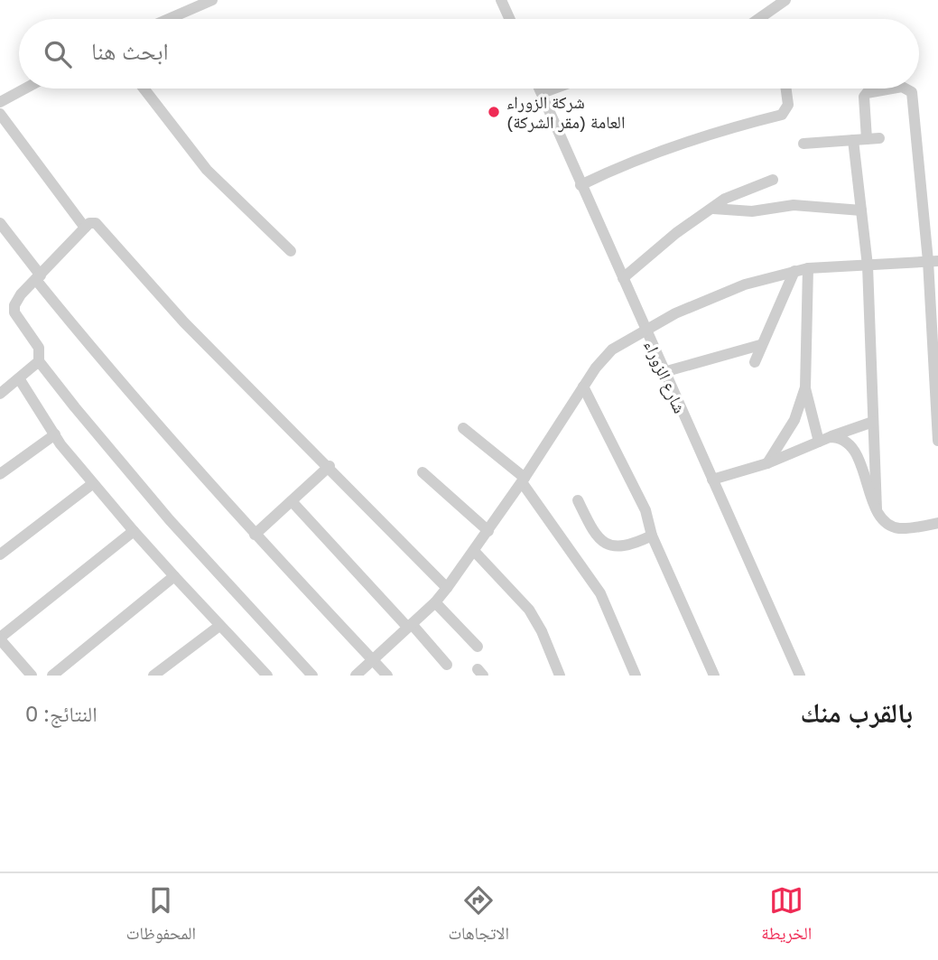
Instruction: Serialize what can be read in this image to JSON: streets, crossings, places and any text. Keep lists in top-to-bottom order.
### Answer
{
  "streets": {
    "street": ["شارع الزوراء"]
  },
  "places": ["شركة الزوراء العامة (مقر الشركة)"],
  "page": {
    "search": "ابحث هنا",
    "heading": ["بالقرب منك", "النتائج: 0"],
    "nav": ["الخريطة", "الاتجاهات", "المحفوظات"]
  }
}
